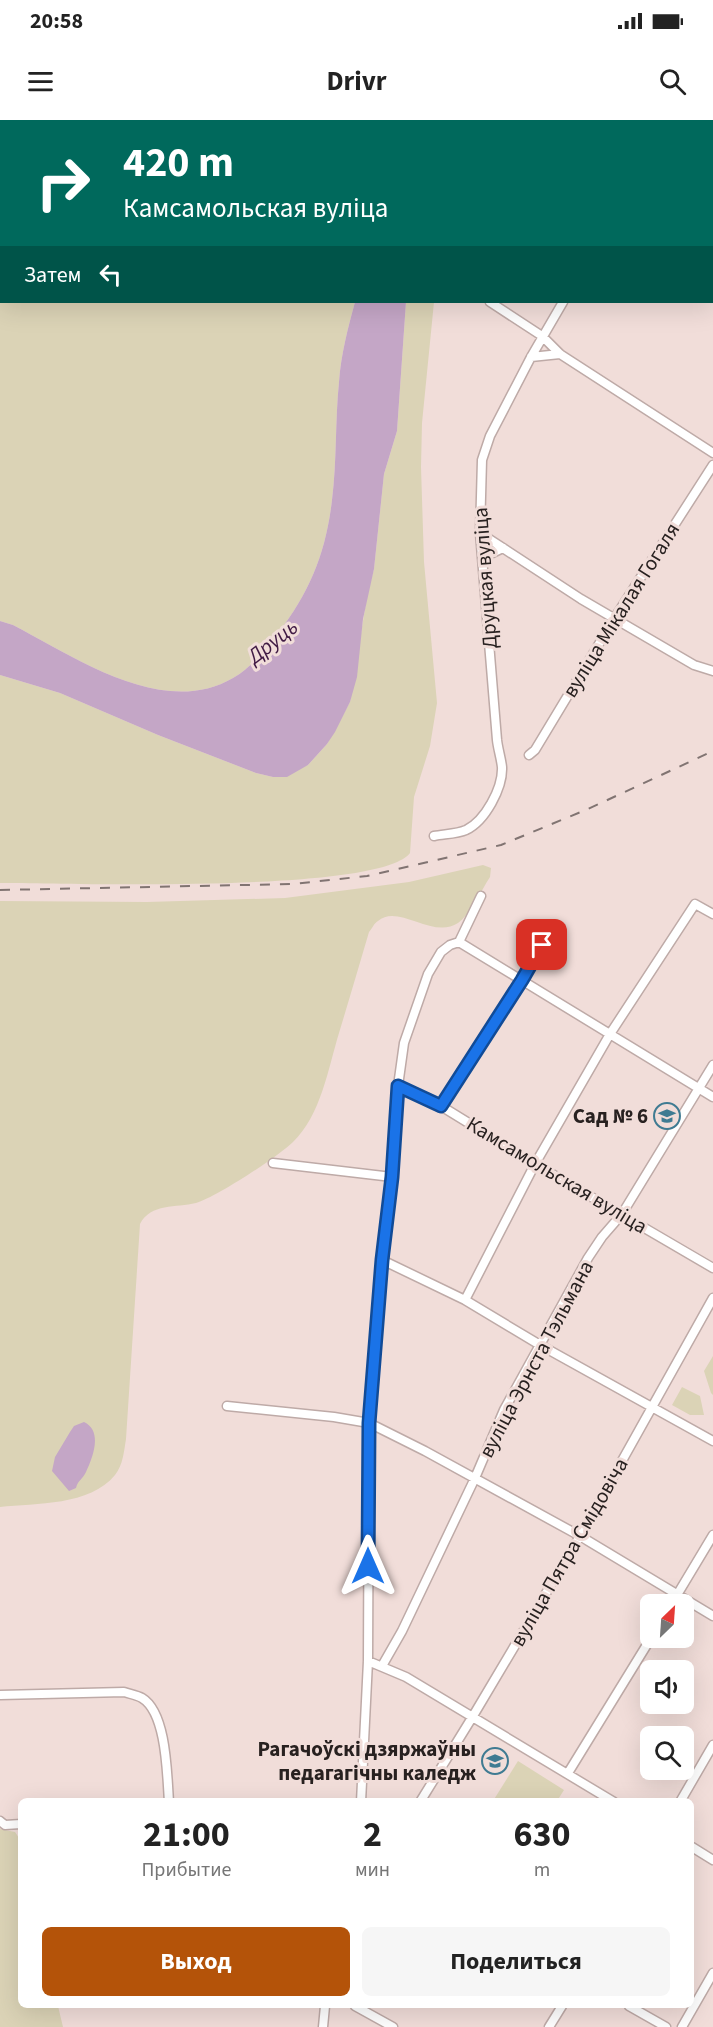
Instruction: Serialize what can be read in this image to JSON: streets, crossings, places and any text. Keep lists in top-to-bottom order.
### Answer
{
  "streets": {
    "street": [
      "Друцкая вуліца",
      "вуліца Мікалая Гогаля",
      "Камсамольская вуліца",
      "вуліца Эрнста Тэльмана",
      "вуліца Пятра Смідовіча"
    ]
  },
  "crossings": [
    ["Камсамольская вуліца", "вуліца Эрнста Тэльмана"]
  ],
  "water": ["Друць"],
  "places": {
    "school or university": ["Сад № 6", "Рагачоўскі дзяржаўны педагагічны каледж"]
  },
  "north": "top right",
  "page": {
    "status": "20:58",
    "header": "Drivr",
    "turn": ["420 m", "Камсамольская вуліца"],
    "then": "Затем",
    "eta": [
      "21:00",
      "Прибытие",
      "2",
      "мин",
      "630",
      "m"
    ],
    "buttons": ["Выход", "Поделиться"]
  }
}
